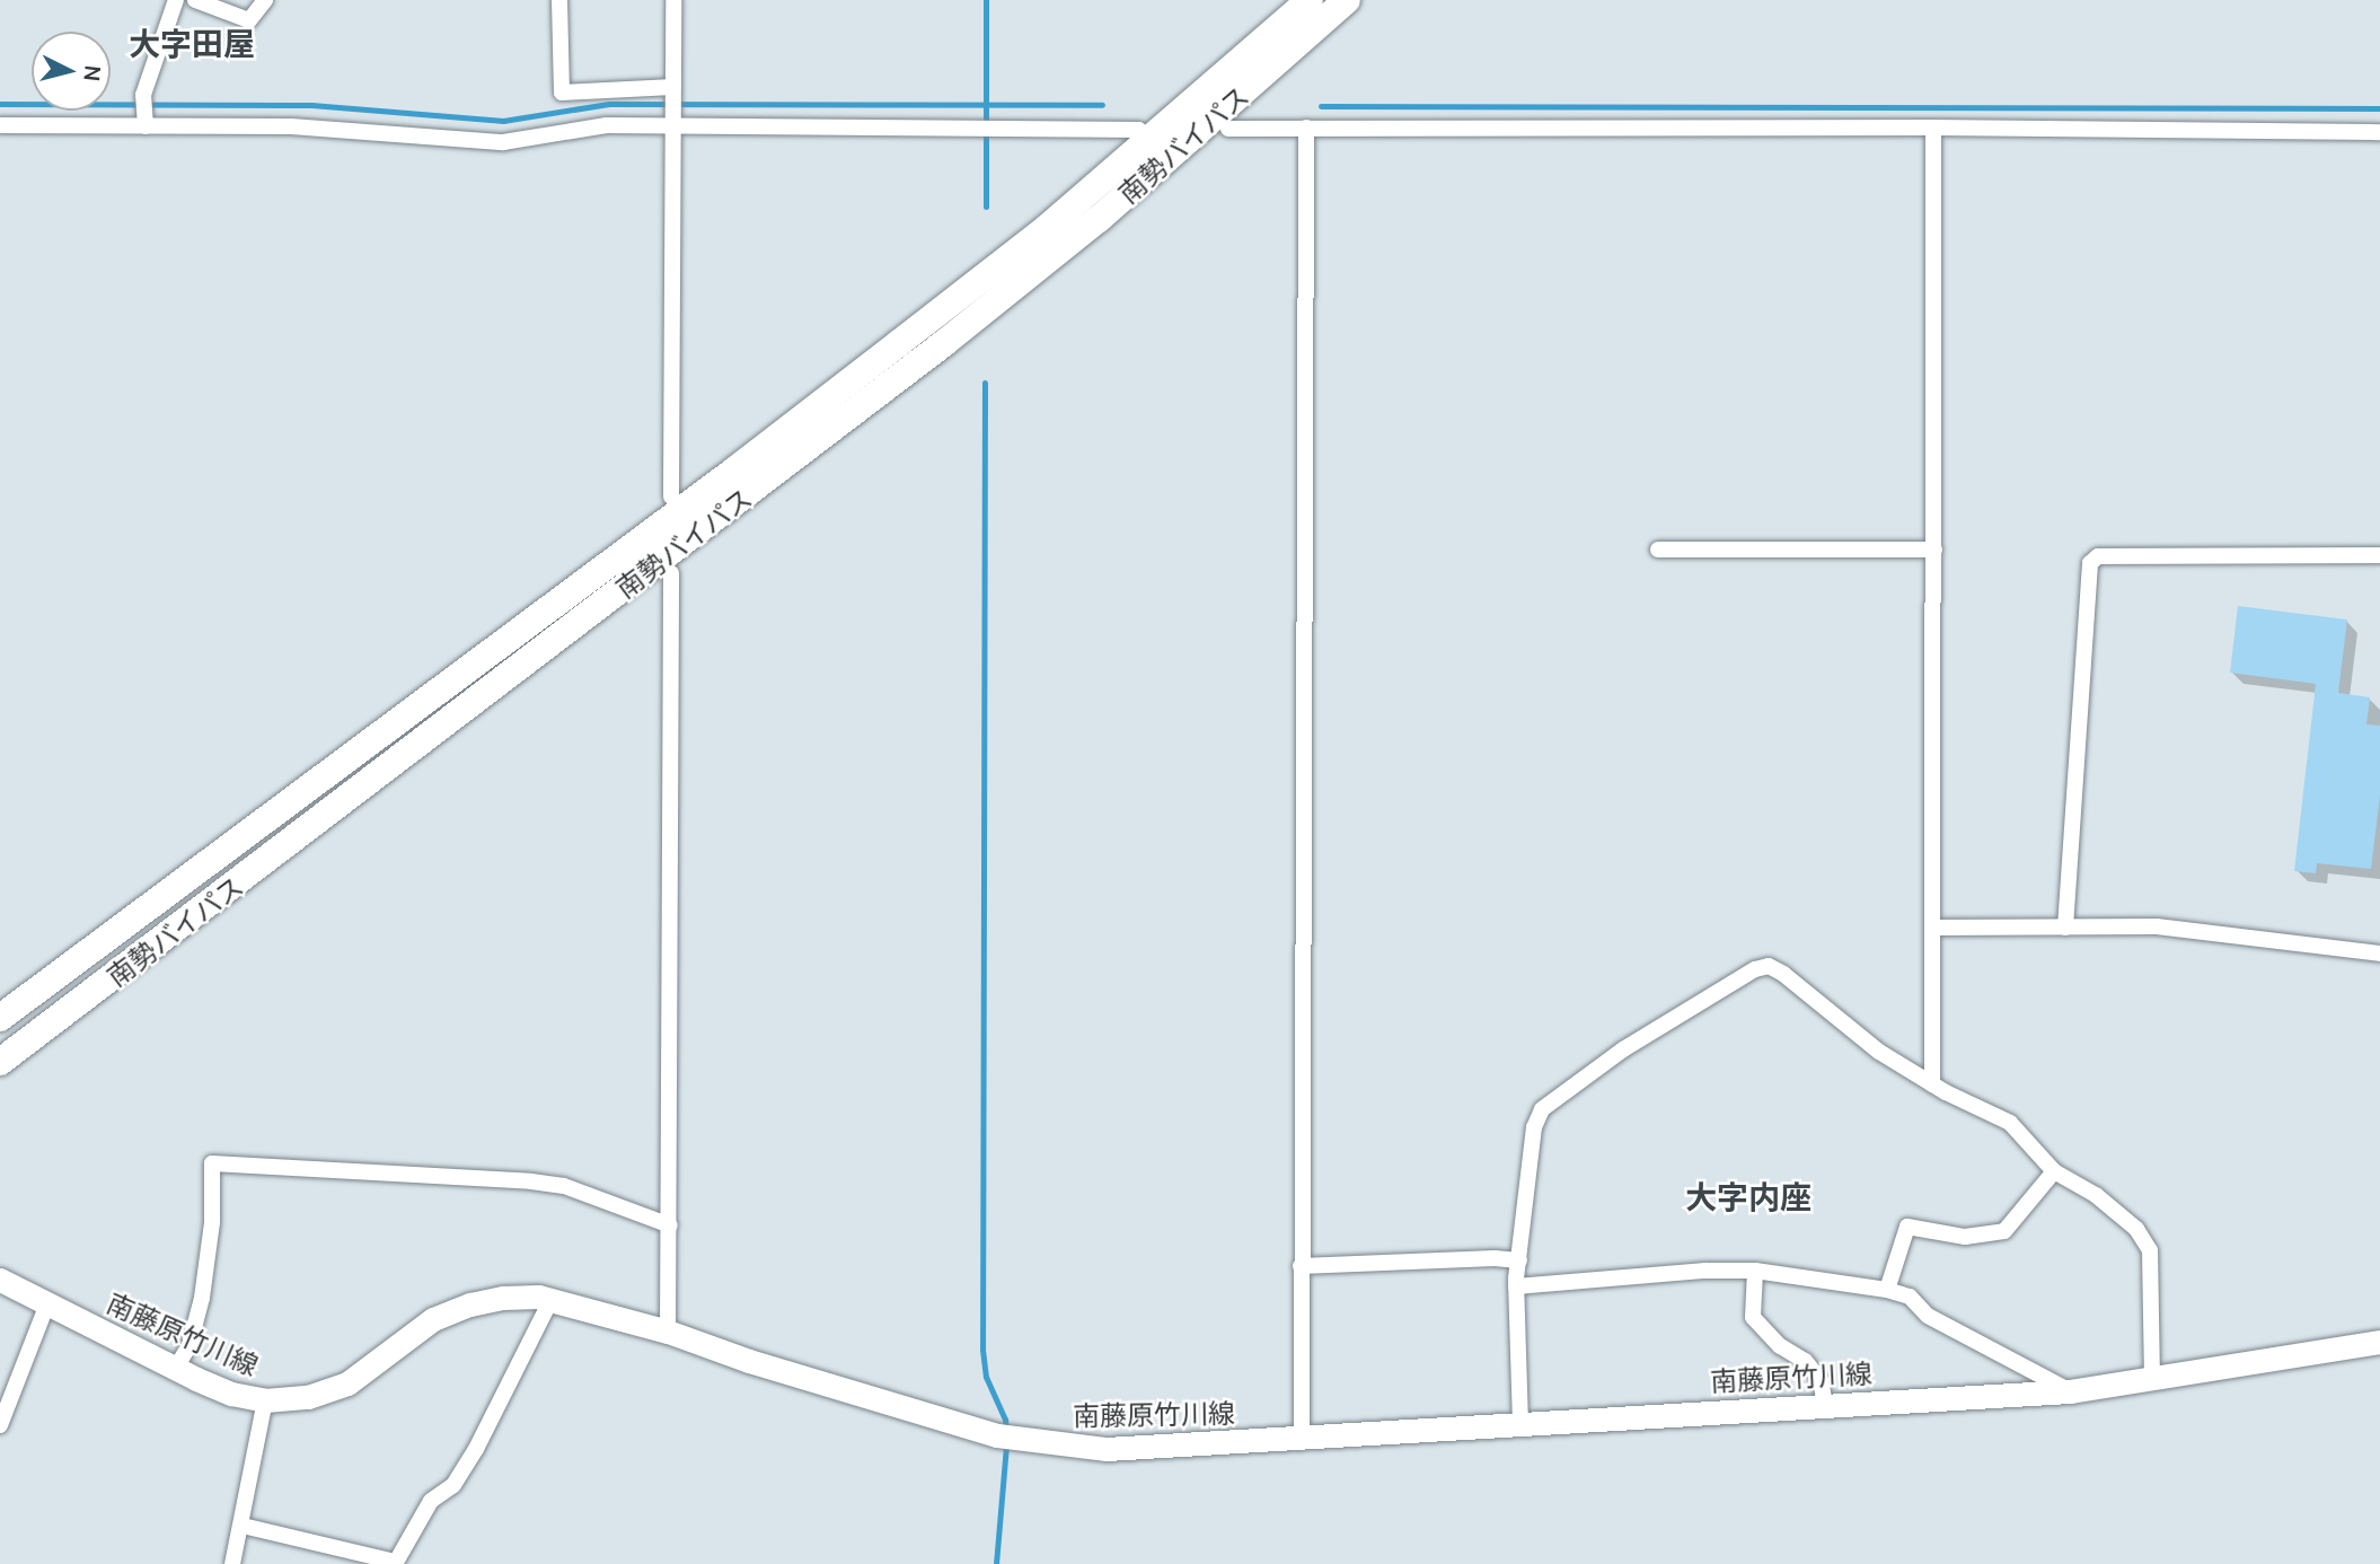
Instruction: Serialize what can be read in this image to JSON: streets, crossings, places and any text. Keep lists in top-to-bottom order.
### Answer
{
  "streets": {
    "highway": ["南勢バイパス"],
    "main road": ["南藤原竹川線"]
  },
  "districts": ["大字田屋", "大字内座"],
  "north": "right"
}
